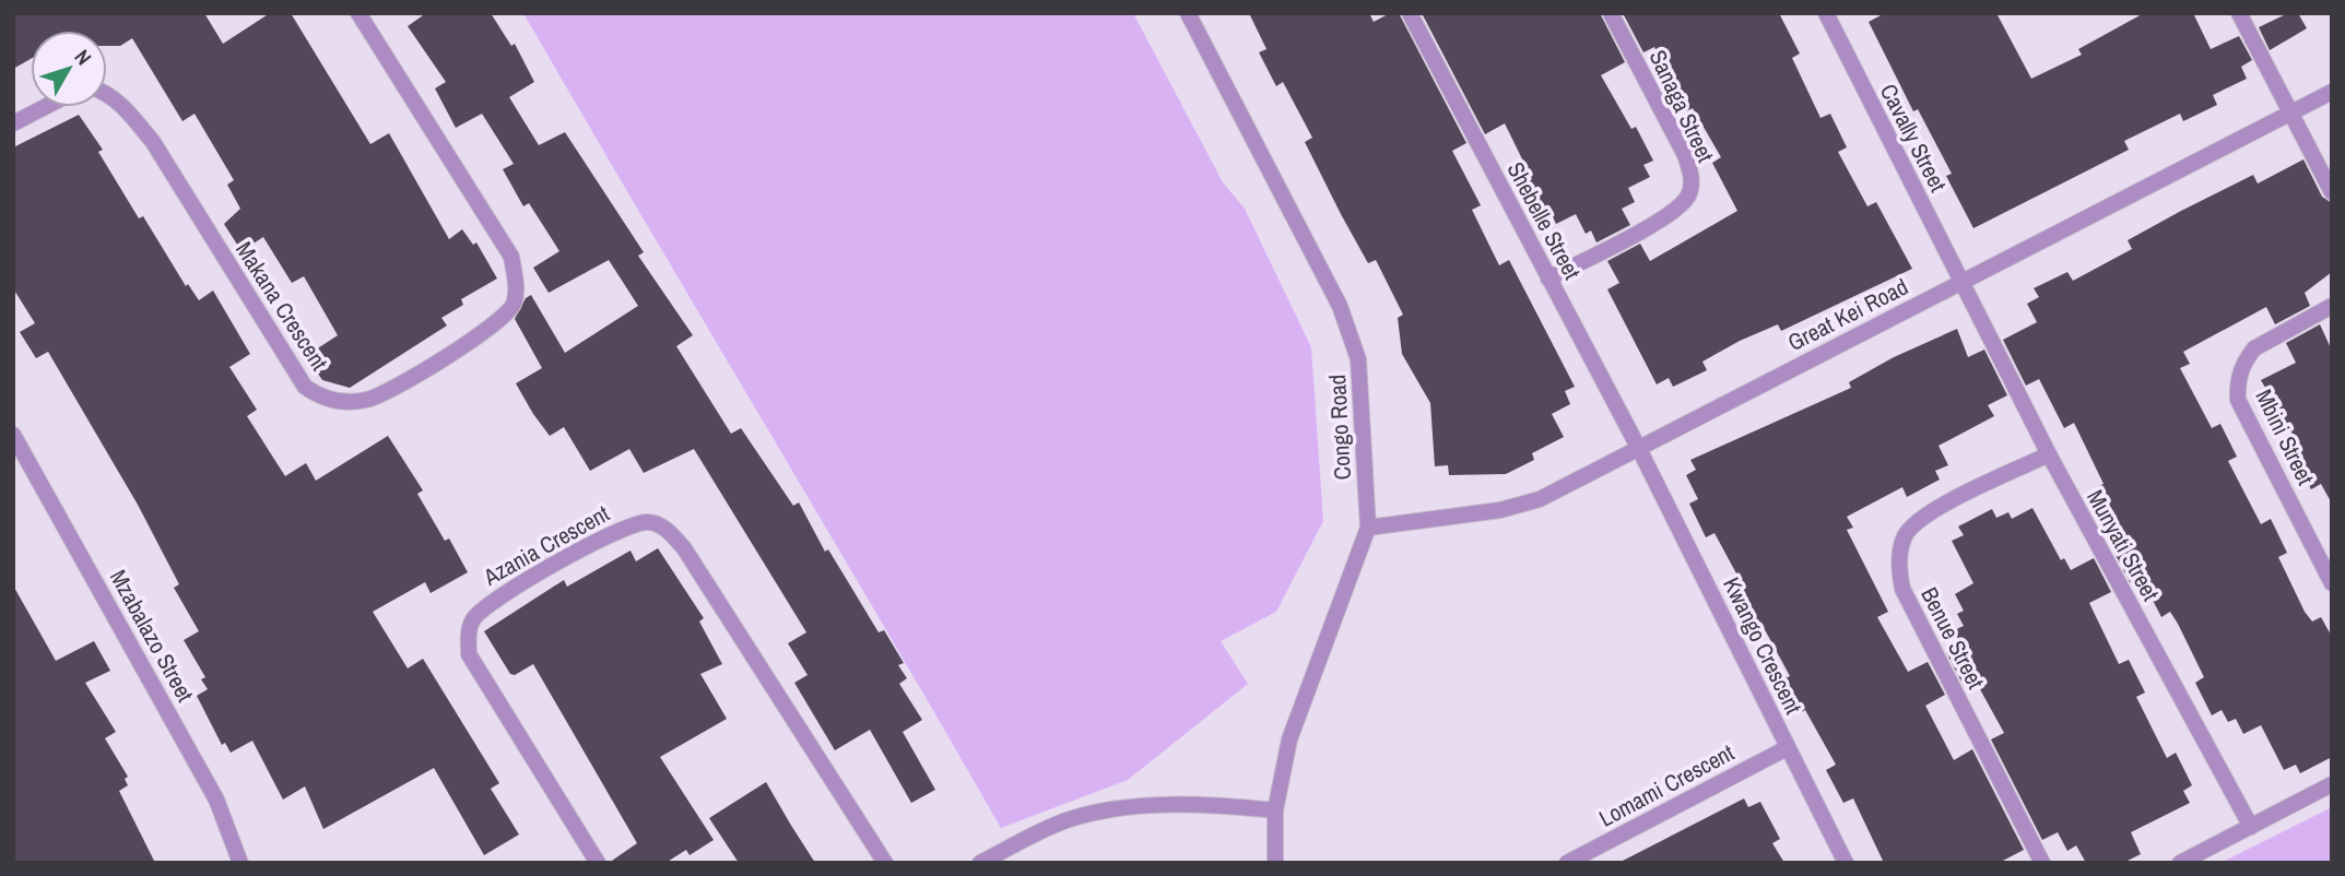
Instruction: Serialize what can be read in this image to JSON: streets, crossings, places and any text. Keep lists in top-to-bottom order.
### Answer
{
  "streets": {
    "street": [
      "Sanaga Street",
      "Cavally Street",
      "Shebelle Street",
      "Makana Crescent",
      "Great Kei Road",
      "Congo Road",
      "Mbini Street",
      "Azania Crescent",
      "Munyati Street",
      "Mzabalazo Street",
      "Benue Street",
      "Kwango Crescent",
      "Lomami Crescent"
    ]
  },
  "crossings": [
    ["Sanaga Street", "Shebelle Street"],
    ["Cavally Street", "Great Kei Road"],
    ["Cavally Street", "Munyati Street"],
    ["Shebelle Street", "Great Kei Road"],
    ["Shebelle Street", "Kwango Crescent"],
    ["Great Kei Road", "Congo Road"],
    ["Great Kei Road", "Munyati Street"],
    ["Great Kei Road", "Kwango Crescent"],
    ["Munyati Street", "Benue Street"],
    ["Kwango Crescent", "Lomami Crescent"]
  ],
  "north": "top right"
}
